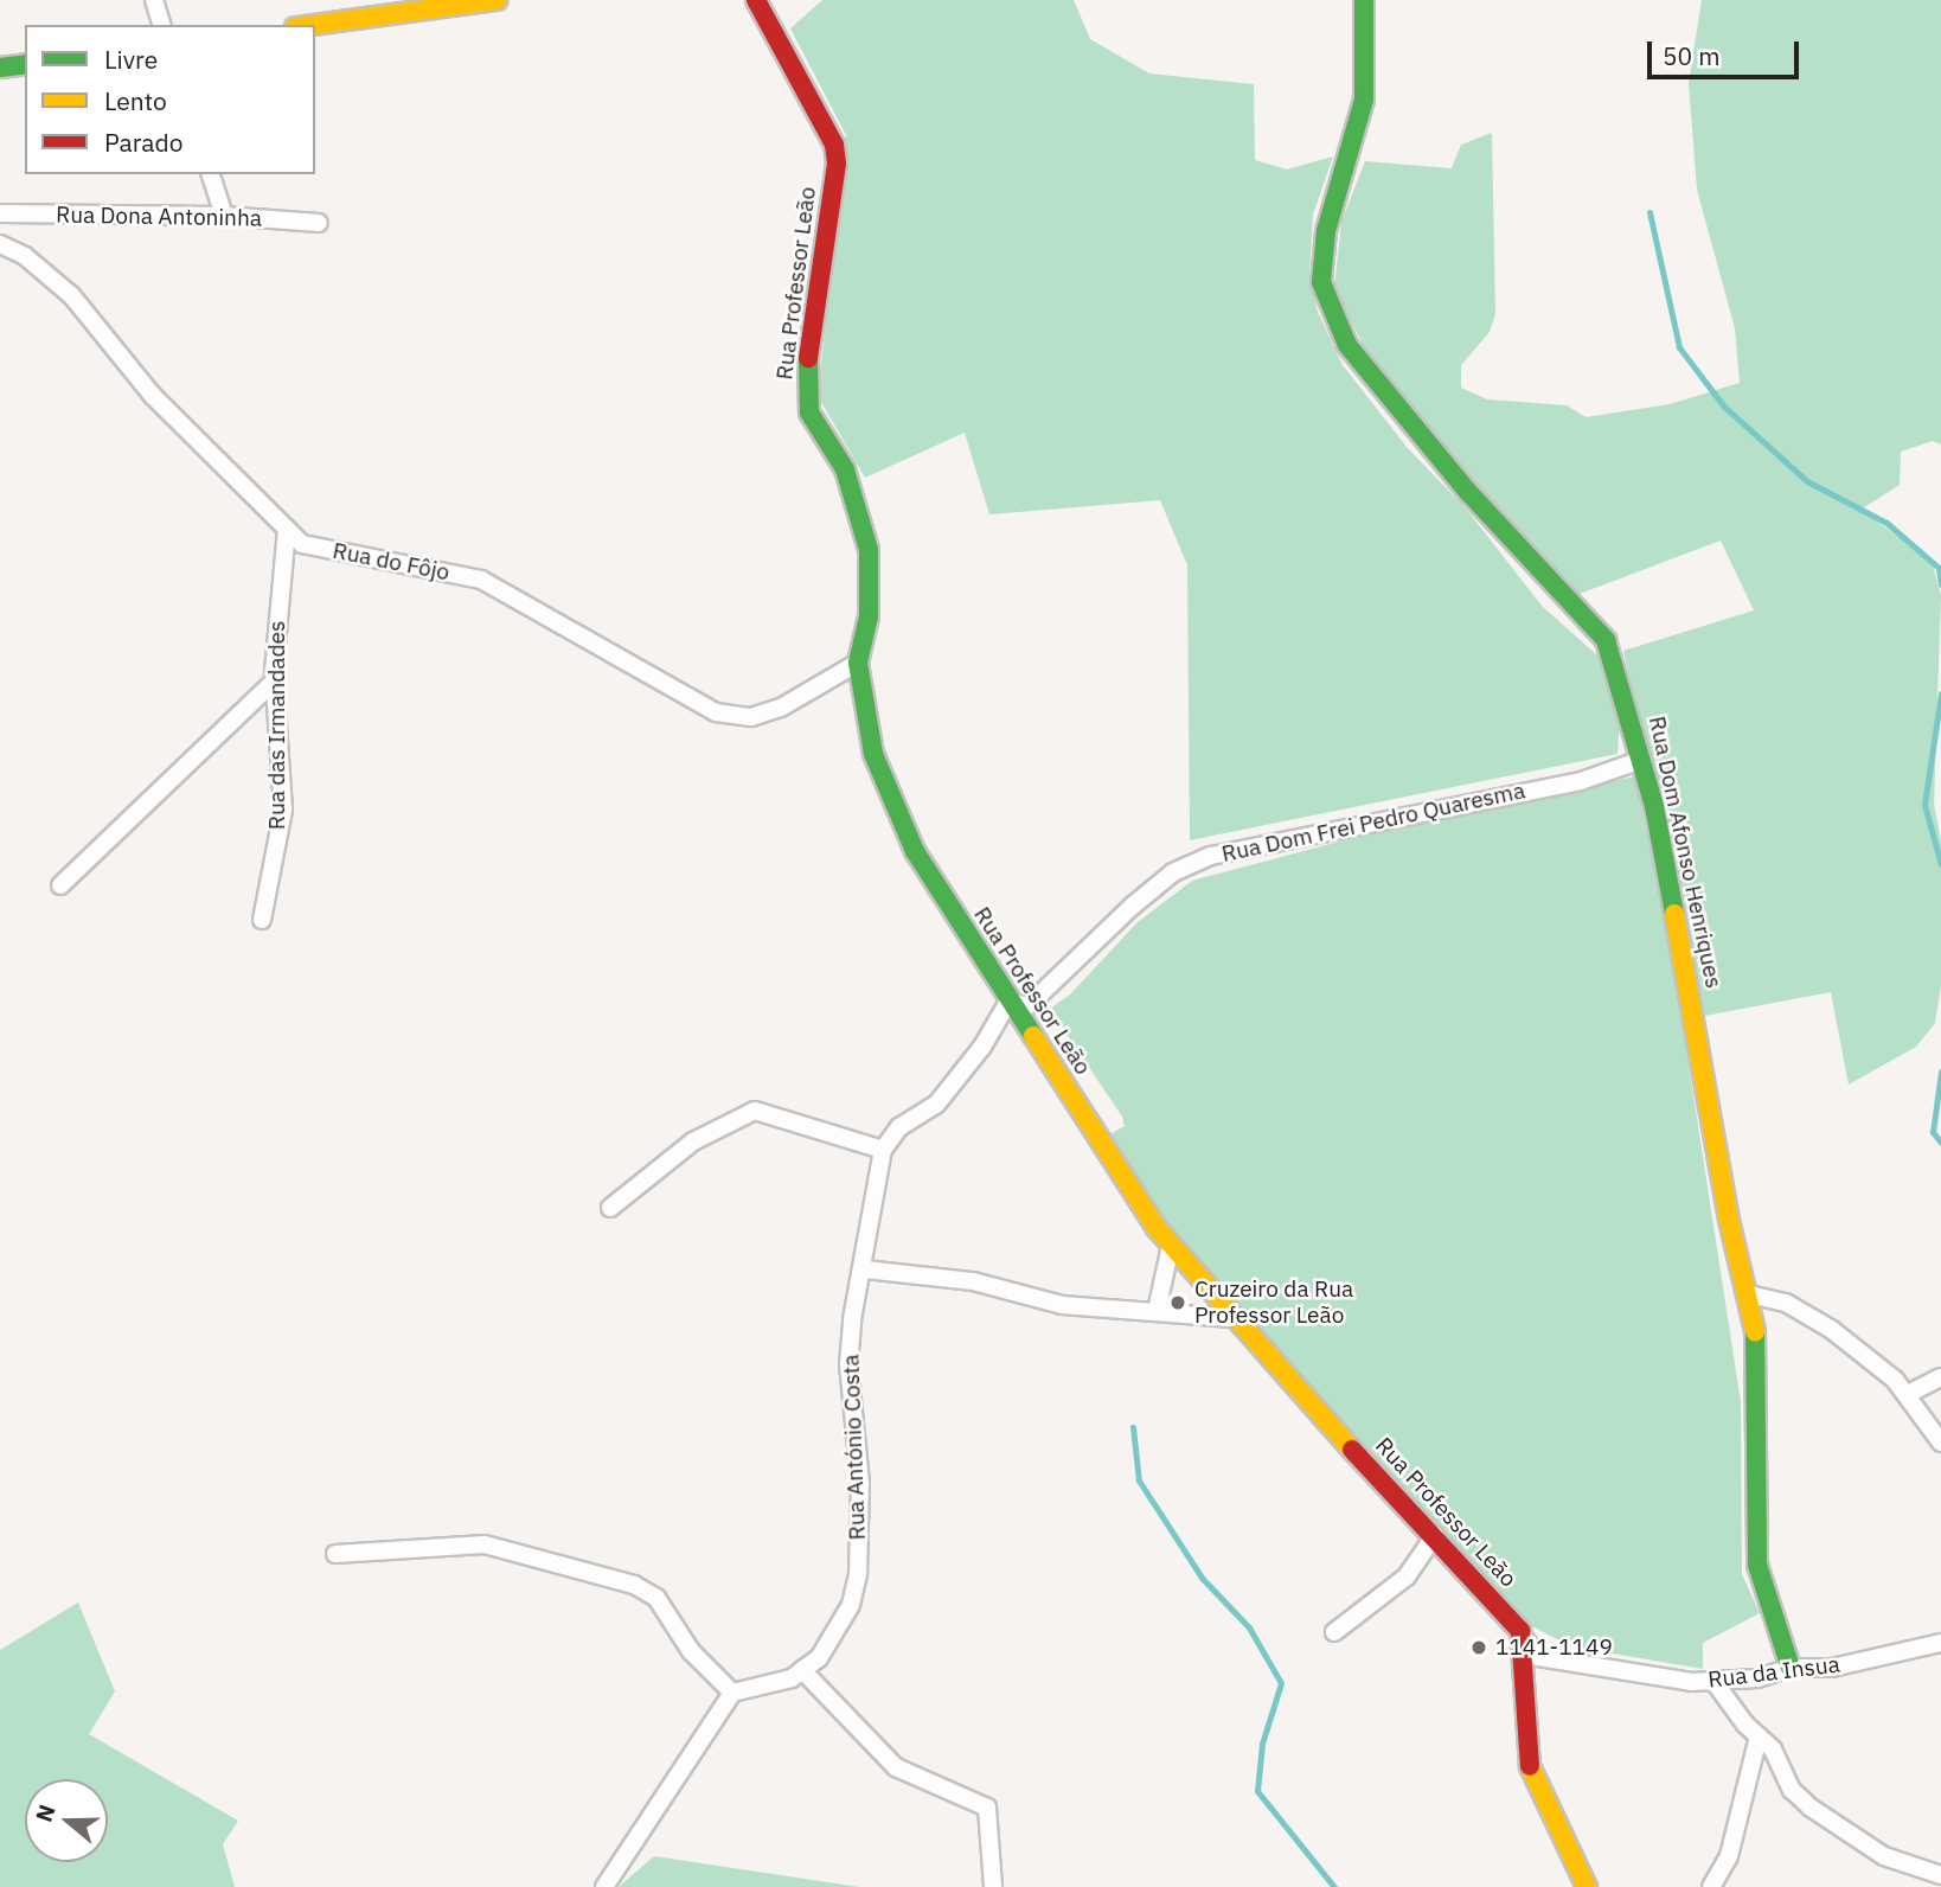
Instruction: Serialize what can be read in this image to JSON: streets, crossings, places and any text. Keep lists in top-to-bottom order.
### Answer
{
  "streets": {
    "street": [
      "Rua Dona Antoninha",
      "Rua Professor Leão",
      "Rua do Fôjo",
      "Rua das Irmandades",
      "Rua Dom Frei Pedro Quaresma",
      "Rua Dom Afonso Henriques",
      "Rua António Costa",
      "Rua da Insua"
    ]
  },
  "crossings": [
    ["Rua Professor Leão", "Rua do Fôjo"],
    ["Rua Professor Leão", "Rua Dom Frei Pedro Quaresma"],
    ["Rua Professor Leão", "Rua da Insua"],
    ["Rua do Fôjo", "Rua das Irmandades"],
    ["Rua Dom Frei Pedro Quaresma", "Rua Dom Afonso Henriques"],
    ["Rua Dom Afonso Henriques", "Rua da Insua"]
  ],
  "places": ["Cruzeiro da Rua Professor Leão", "1141-1149"],
  "legend": ["Livre", "Lento", "Parado"],
  "scale_bar": "50 m",
  "north": "left"
}
